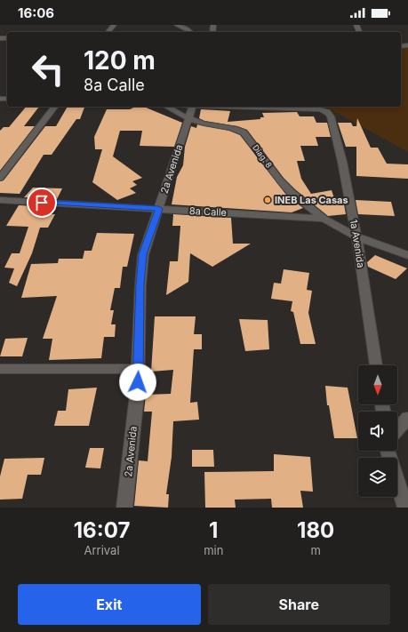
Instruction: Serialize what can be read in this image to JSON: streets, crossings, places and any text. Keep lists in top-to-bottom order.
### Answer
{
  "streets": {
    "street": [
      "Diag. 8",
      "2a Avenida",
      "8a Calle",
      "1a Avenida"
    ]
  },
  "crossings": [
    ["Diag. 8", "2a Avenida"],
    ["Diag. 8", "8a Calle"],
    ["2a Avenida", "8a Calle"],
    ["8a Calle", "1a Avenida"]
  ],
  "places": ["INEB Las Casas"],
  "north": "bottom",
  "page": {
    "status": "16:06",
    "turn": ["120 m", "8a Calle"],
    "eta": [
      "16:07",
      "Arrival",
      "1",
      "min",
      "180",
      "m"
    ],
    "buttons": ["Exit", "Share"]
  }
}
